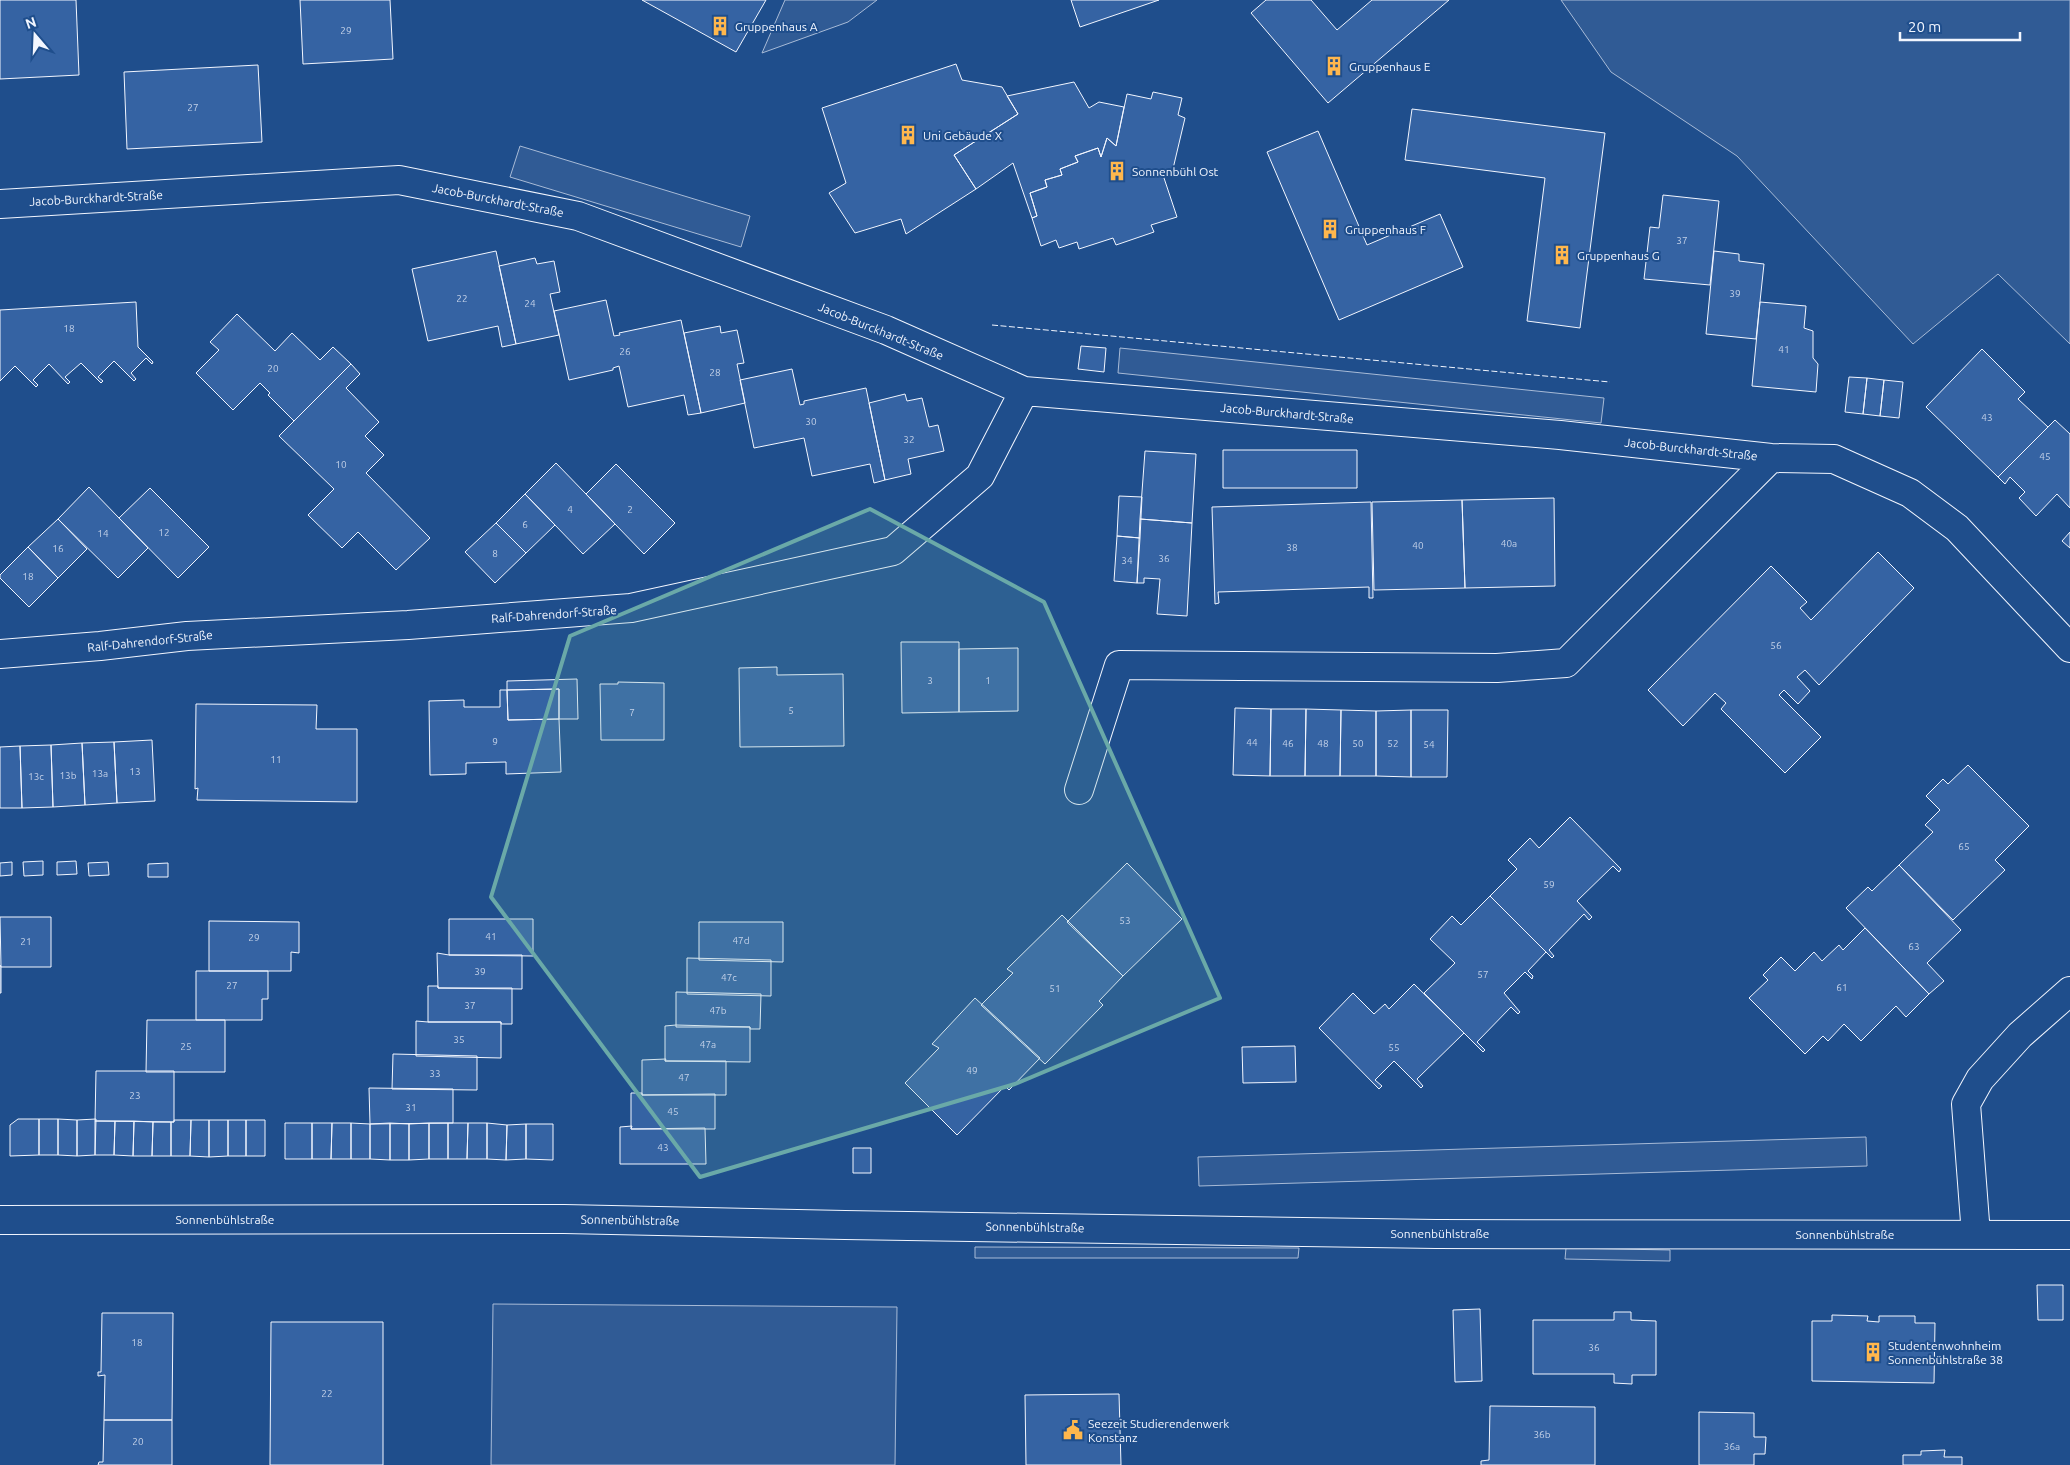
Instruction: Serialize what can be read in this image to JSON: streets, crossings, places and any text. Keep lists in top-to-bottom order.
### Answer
{
  "streets": {
    "street": ["Jacob-Burckhardt-Straße", "Ralf-Dahrendorf-Straße", "Sonnenbühlstraße"]
  },
  "crossings": [
    ["Jacob-Burckhardt-Straße", "Ralf-Dahrendorf-Straße"]
  ],
  "places": {
    "building": [
      "Gruppenhaus A",
      "Gruppenhaus E",
      "Uni Gebäude X",
      "Sonnenbühl Ost",
      "Gruppenhaus F",
      "Gruppenhaus G",
      "Studentenwohnheim Sonnenbühlstraße 38"
    ],
    "public building": ["Seezeit Studierendenwerk Konstanz"]
  },
  "house_numbers": [
    "29",
    "27",
    "37",
    "39",
    "22",
    "24",
    "18",
    "41",
    "26",
    "20",
    "28",
    "43",
    "30",
    "32",
    "45",
    "10",
    "4",
    "2",
    "6",
    "12",
    "14",
    "40a",
    "40",
    "38",
    "16",
    "8",
    "36",
    "34",
    "18",
    "56",
    "3",
    "1",
    "5",
    "7",
    "9",
    "44",
    "46",
    "48",
    "50",
    "52",
    "54",
    "11",
    "13",
    "13a",
    "13b",
    "13c",
    "65",
    "59",
    "53",
    "41",
    "29",
    "47d",
    "21",
    "63",
    "39",
    "57",
    "47c",
    "27",
    "61",
    "51",
    "37",
    "47b",
    "35",
    "47a",
    "25",
    "55",
    "49",
    "33",
    "47",
    "23",
    "31",
    "45",
    "43",
    "18",
    "36",
    "22",
    "36b",
    "20",
    "36a"
  ],
  "scale_bar": "20 m",
  "north": "top"
}
